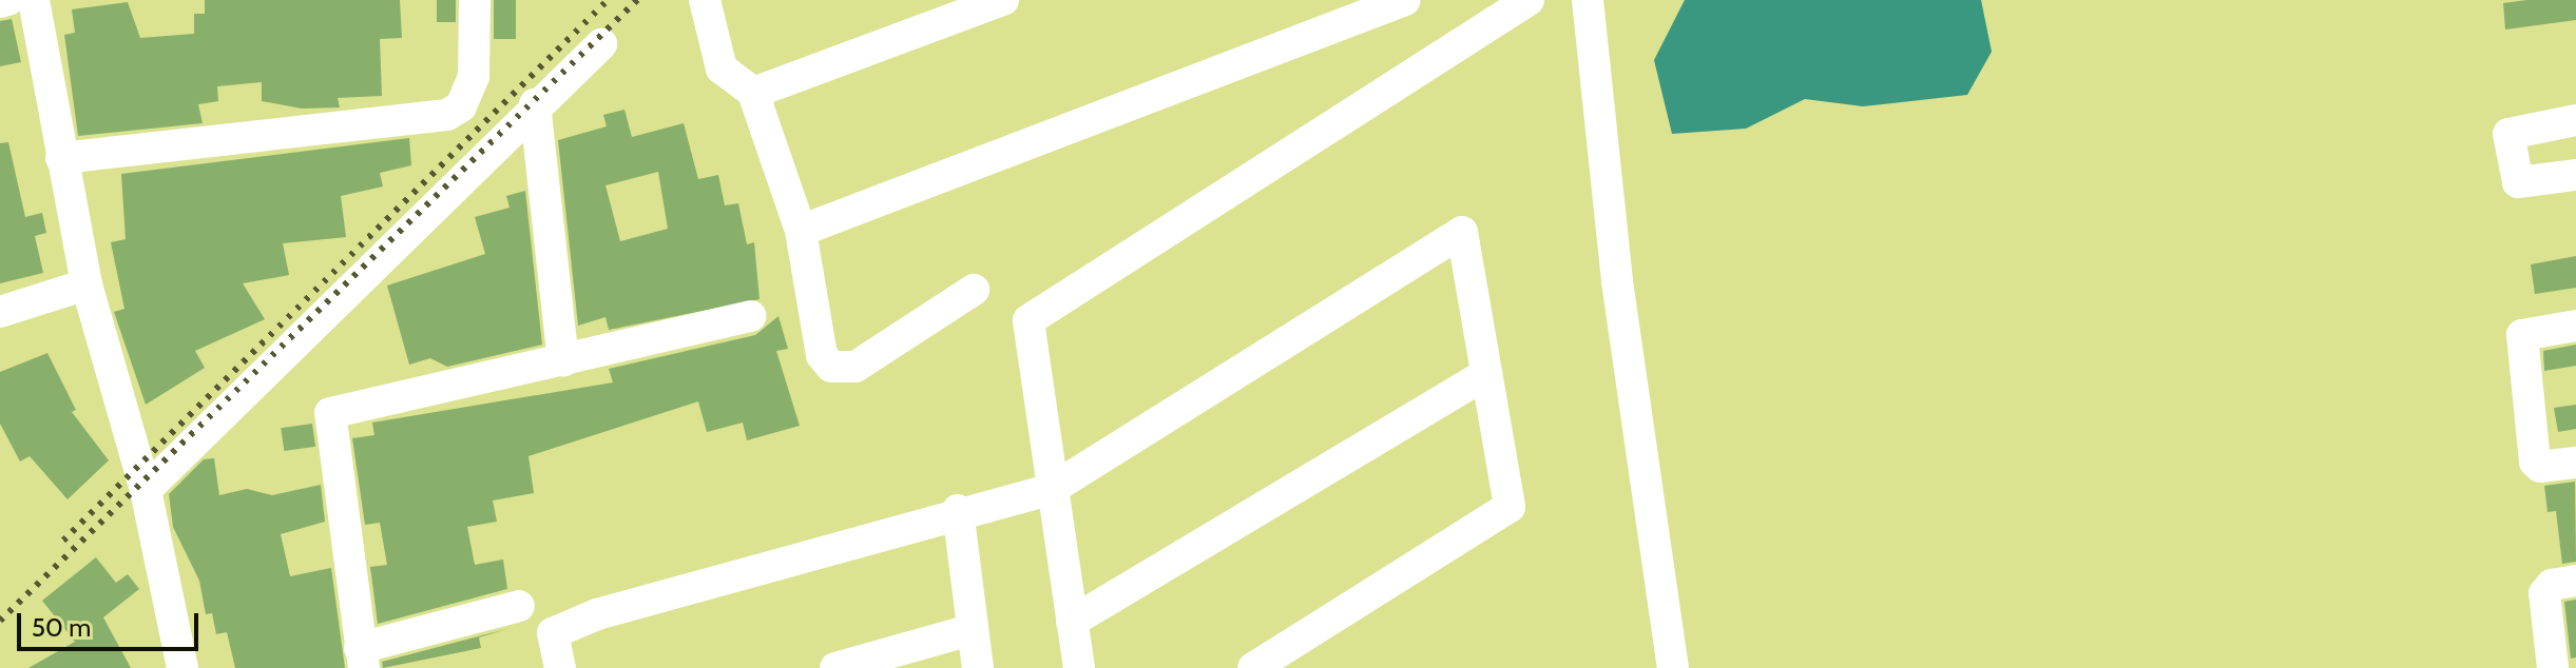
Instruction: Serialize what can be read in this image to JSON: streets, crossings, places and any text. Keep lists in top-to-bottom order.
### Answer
{
  "scale_bar": "50 m"
}
